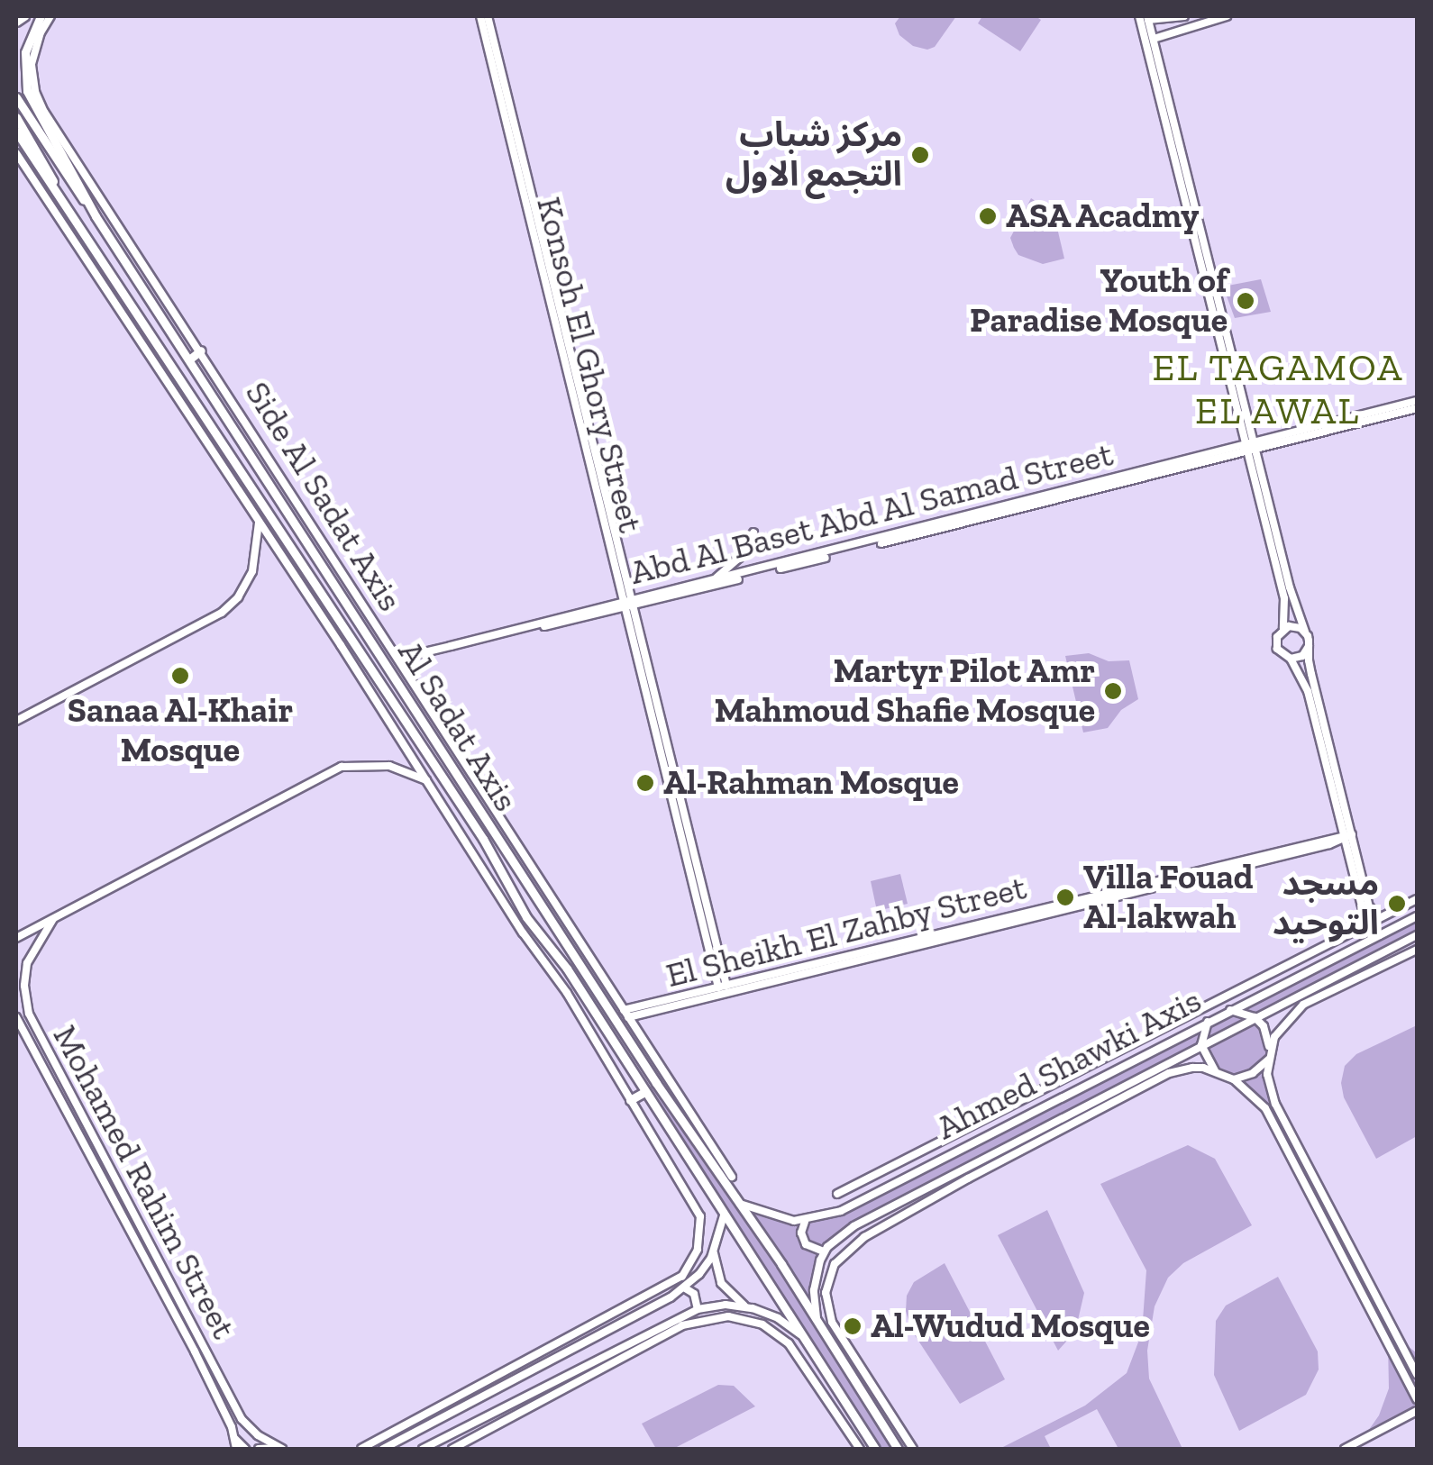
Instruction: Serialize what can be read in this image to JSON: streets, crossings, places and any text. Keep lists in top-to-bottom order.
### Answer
{
  "streets": {
    "main road": ["Al Sadat Axis"],
    "street": [
      "Konsoh El Ghory Street",
      "Side Al Sadat Axis",
      "Abd Al Baset Abd Al Samad Street",
      "El Sheikh El Zahby Street",
      "Ahmed Shawki Axis",
      "Mohamed Rahim Street"
    ]
  },
  "crossings": [
    ["Konsoh El Ghory Street", "Abd Al Baset Abd Al Samad Street"],
    ["Konsoh El Ghory Street", "El Sheikh El Zahby Street"],
    ["Side Al Sadat Axis", "Abd Al Baset Abd Al Samad Street"],
    ["Side Al Sadat Axis", "El Sheikh El Zahby Street"]
  ],
  "districts": ["EL TAGAMOA EL AWAL"],
  "places": [
    "مركز شباب التجمع الاول",
    "ASA Acadmy",
    "Youth of Paradise Mosque",
    "Sanaa Al-Khair Mosque",
    "Martyr Pilot Amr Mahmoud Shafie Mosque",
    "Al-Rahman Mosque",
    "Villa Fouad Al-lakwah",
    "مسجد التوحيد",
    "Al-Wudud Mosque"
  ]
}
